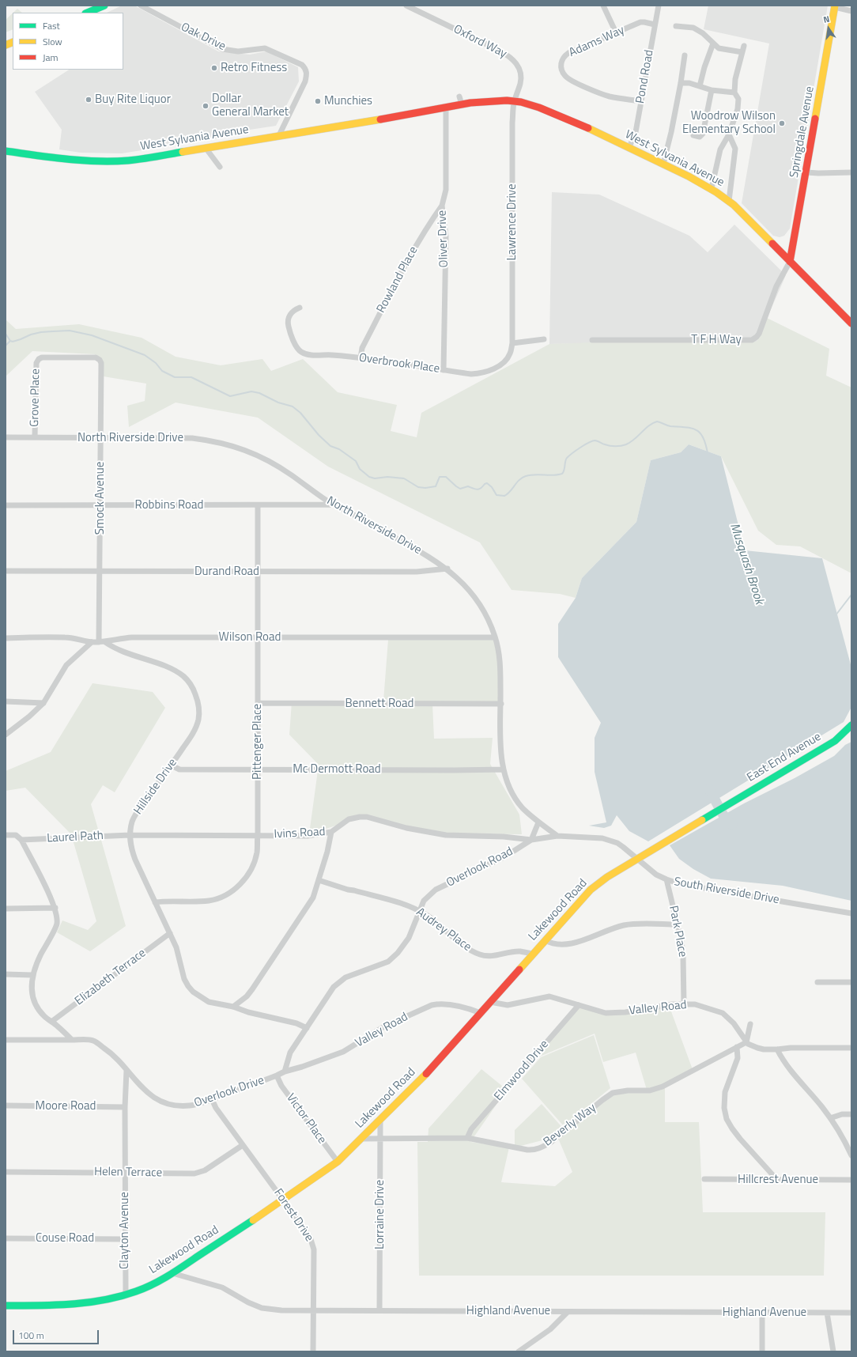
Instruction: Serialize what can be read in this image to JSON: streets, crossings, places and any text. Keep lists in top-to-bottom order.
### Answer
{
  "streets": {
    "main road": [
      "Springdale Avenue",
      "West Sylvania Avenue",
      "East End Avenue",
      "Lakewood Road"
    ],
    "street": [
      "Oak Drive",
      "Oxford Way",
      "Adams Way",
      "Pond Road",
      "Lawrence Drive",
      "Oliver Drive",
      "Rowland Place",
      "T F H Way",
      "Overbrook Place",
      "Grove Place",
      "North Riverside Drive",
      "Smock Avenue",
      "Robbins Road",
      "Durand Road",
      "Wilson Road",
      "Bennett Road",
      "Pittenger Place",
      "Mc Dermott Road",
      "Hillside Drive",
      "Ivins Road",
      "Laurel Path",
      "Overlook Road",
      "South Riverside Drive",
      "Audrey Place",
      "Park Place",
      "Elizabeth Terrace",
      "Valley Road",
      "Elmwood Drive",
      "Overlook Drive",
      "Moore Road",
      "Victor Place",
      "Beverly Way",
      "Helen Terrace",
      "Hillcrest Avenue",
      "Lorraine Drive",
      "Forest Drive",
      "Clayton Avenue",
      "Couse Road",
      "Highland Avenue"
    ]
  },
  "crossings": [
    ["Oak Drive", "West Sylvania Avenue"],
    ["Oxford Way", "West Sylvania Avenue"],
    ["Oxford Way", "Lawrence Drive"],
    ["Adams Way", "Pond Road"],
    ["Pond Road", "West Sylvania Avenue"],
    ["Springdale Avenue", "West Sylvania Avenue"],
    ["Springdale Avenue", "T F H Way"],
    ["West Sylvania Avenue", "Lawrence Drive"],
    ["West Sylvania Avenue", "Oliver Drive"],
    ["West Sylvania Avenue", "T F H Way"],
    ["Lawrence Drive", "Overbrook Place"],
    ["Oliver Drive", "Rowland Place"],
    ["Oliver Drive", "Overbrook Place"],
    ["Rowland Place", "Overbrook Place"],
    ["Grove Place", "North Riverside Drive"],
    ["Grove Place", "Smock Avenue"],
    ["North Riverside Drive", "Smock Avenue"],
    ["North Riverside Drive", "Robbins Road"],
    ["North Riverside Drive", "Durand Road"],
    ["North Riverside Drive", "Wilson Road"],
    ["North Riverside Drive", "Bennett Road"],
    ["North Riverside Drive", "Mc Dermott Road"],
    ["North Riverside Drive", "Ivins Road"],
    ["North Riverside Drive", "South Riverside Drive"],
    ["Smock Avenue", "Robbins Road"],
    ["Smock Avenue", "Durand Road"],
    ["Smock Avenue", "Wilson Road"],
    ["Robbins Road", "Pittenger Place"],
    ["Durand Road", "Pittenger Place"],
    ["Wilson Road", "Pittenger Place"],
    ["Wilson Road", "Hillside Drive"],
    ["Bennett Road", "Pittenger Place"],
    ["Pittenger Place", "Mc Dermott Road"],
    ["Pittenger Place", "Hillside Drive"],
    ["Pittenger Place", "Ivins Road"],
    ["East End Avenue", "Lakewood Road"],
    ["Mc Dermott Road", "Hillside Drive"],
    ["Hillside Drive", "Ivins Road"],
    ["Hillside Drive", "Laurel Path"],
    ["Hillside Drive", "Elizabeth Terrace"],
    ["Ivins Road", "Laurel Path"],
    ["Ivins Road", "Overlook Road"],
    ["Ivins Road", "South Riverside Drive"],
    ["Overlook Road", "Audrey Place"],
    ["South Riverside Drive", "Lakewood Road"],
    ["South Riverside Drive", "Park Place"],
    ["Lakewood Road", "Audrey Place"],
    ["Lakewood Road", "Valley Road"],
    ["Lakewood Road", "Victor Place"],
    ["Lakewood Road", "Beverly Way"],
    ["Lakewood Road", "Lorraine Drive"],
    ["Lakewood Road", "Forest Drive"],
    ["Lakewood Road", "Clayton Avenue"],
    ["Lakewood Road", "Highland Avenue"],
    ["Park Place", "Valley Road"],
    ["Valley Road", "Elmwood Drive"],
    ["Valley Road", "Overlook Drive"],
    ["Valley Road", "Beverly Way"],
    ["Elmwood Drive", "Beverly Way"],
    ["Overlook Drive", "Victor Place"],
    ["Overlook Drive", "Forest Drive"],
    ["Overlook Drive", "Clayton Avenue"],
    ["Moore Road", "Clayton Avenue"],
    ["Beverly Way", "Lorraine Drive"],
    ["Helen Terrace", "Forest Drive"],
    ["Helen Terrace", "Clayton Avenue"],
    ["Lorraine Drive", "Highland Avenue"],
    ["Forest Drive", "Highland Avenue"],
    ["Clayton Avenue", "Couse Road"]
  ],
  "water": ["Musquash Brook"],
  "places": [
    "Retro Fitness",
    "Buy Rite Liquor",
    "Munchies",
    "Dollar General Market",
    "Woodrow Wilson Elementary School"
  ],
  "legend": ["Fast", "Slow", "Jam"],
  "scale_bar": "100 m",
  "north": "top"
}
